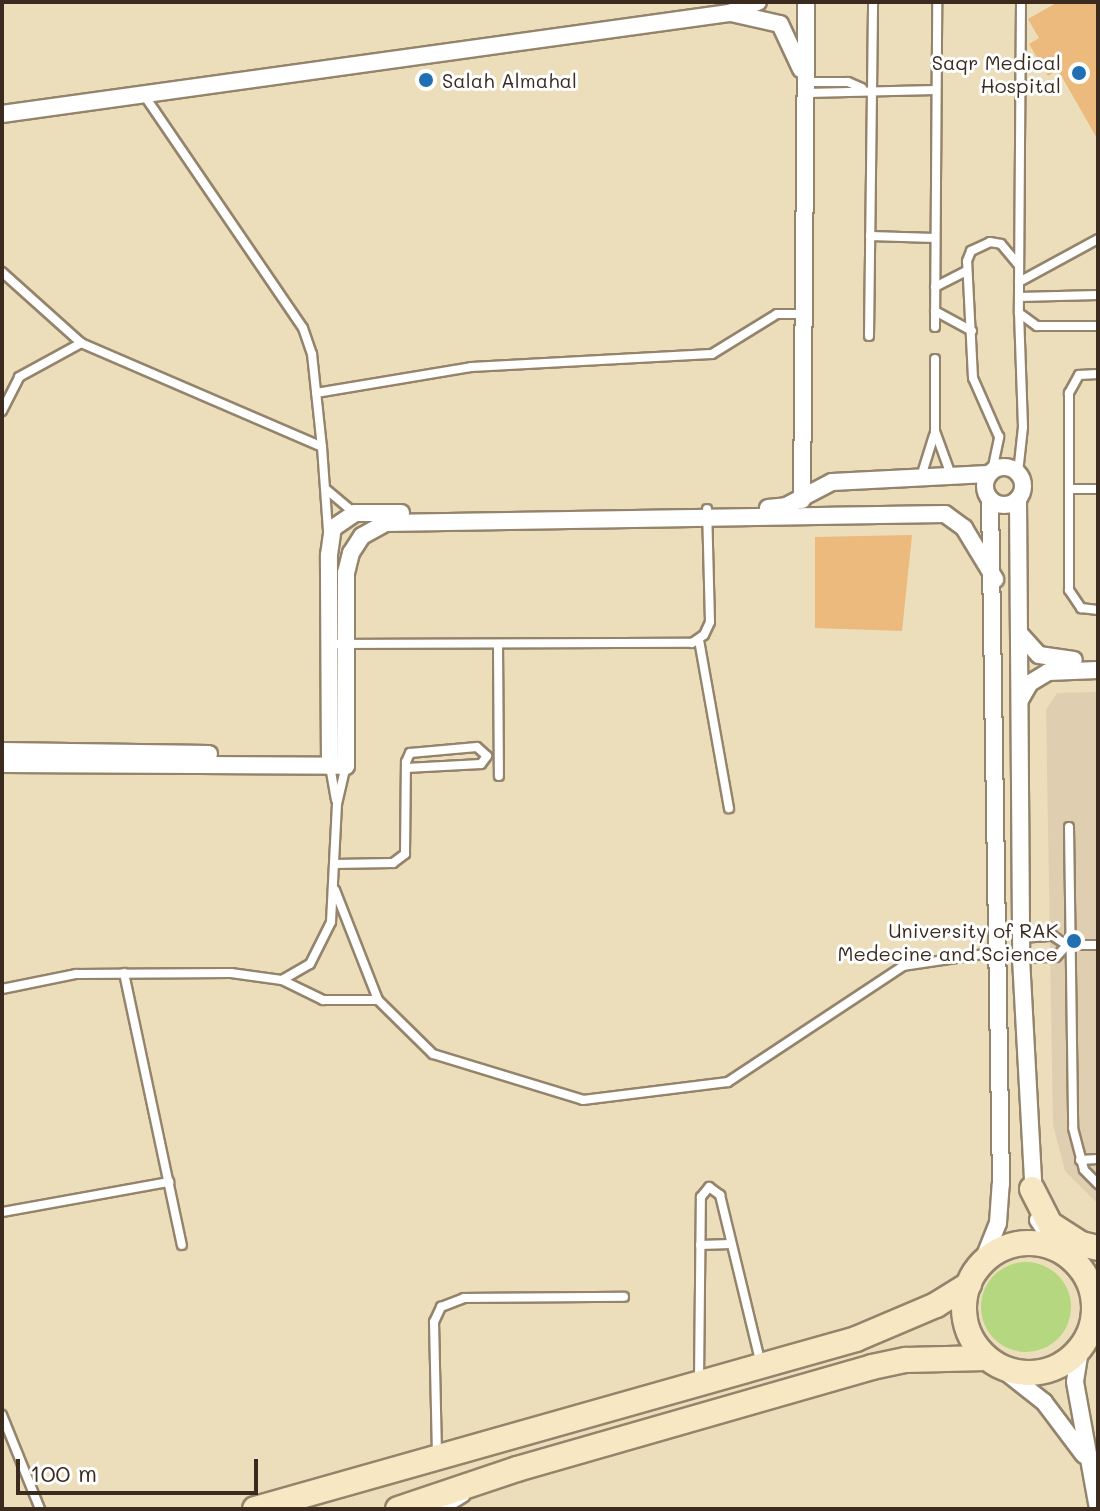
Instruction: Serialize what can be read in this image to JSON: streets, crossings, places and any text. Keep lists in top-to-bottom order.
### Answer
{
  "places": ["Saqr Medical Hospital", "Salah Almahal", "University of RAK Medecine and Science"],
  "scale_bar": "100 m"
}
